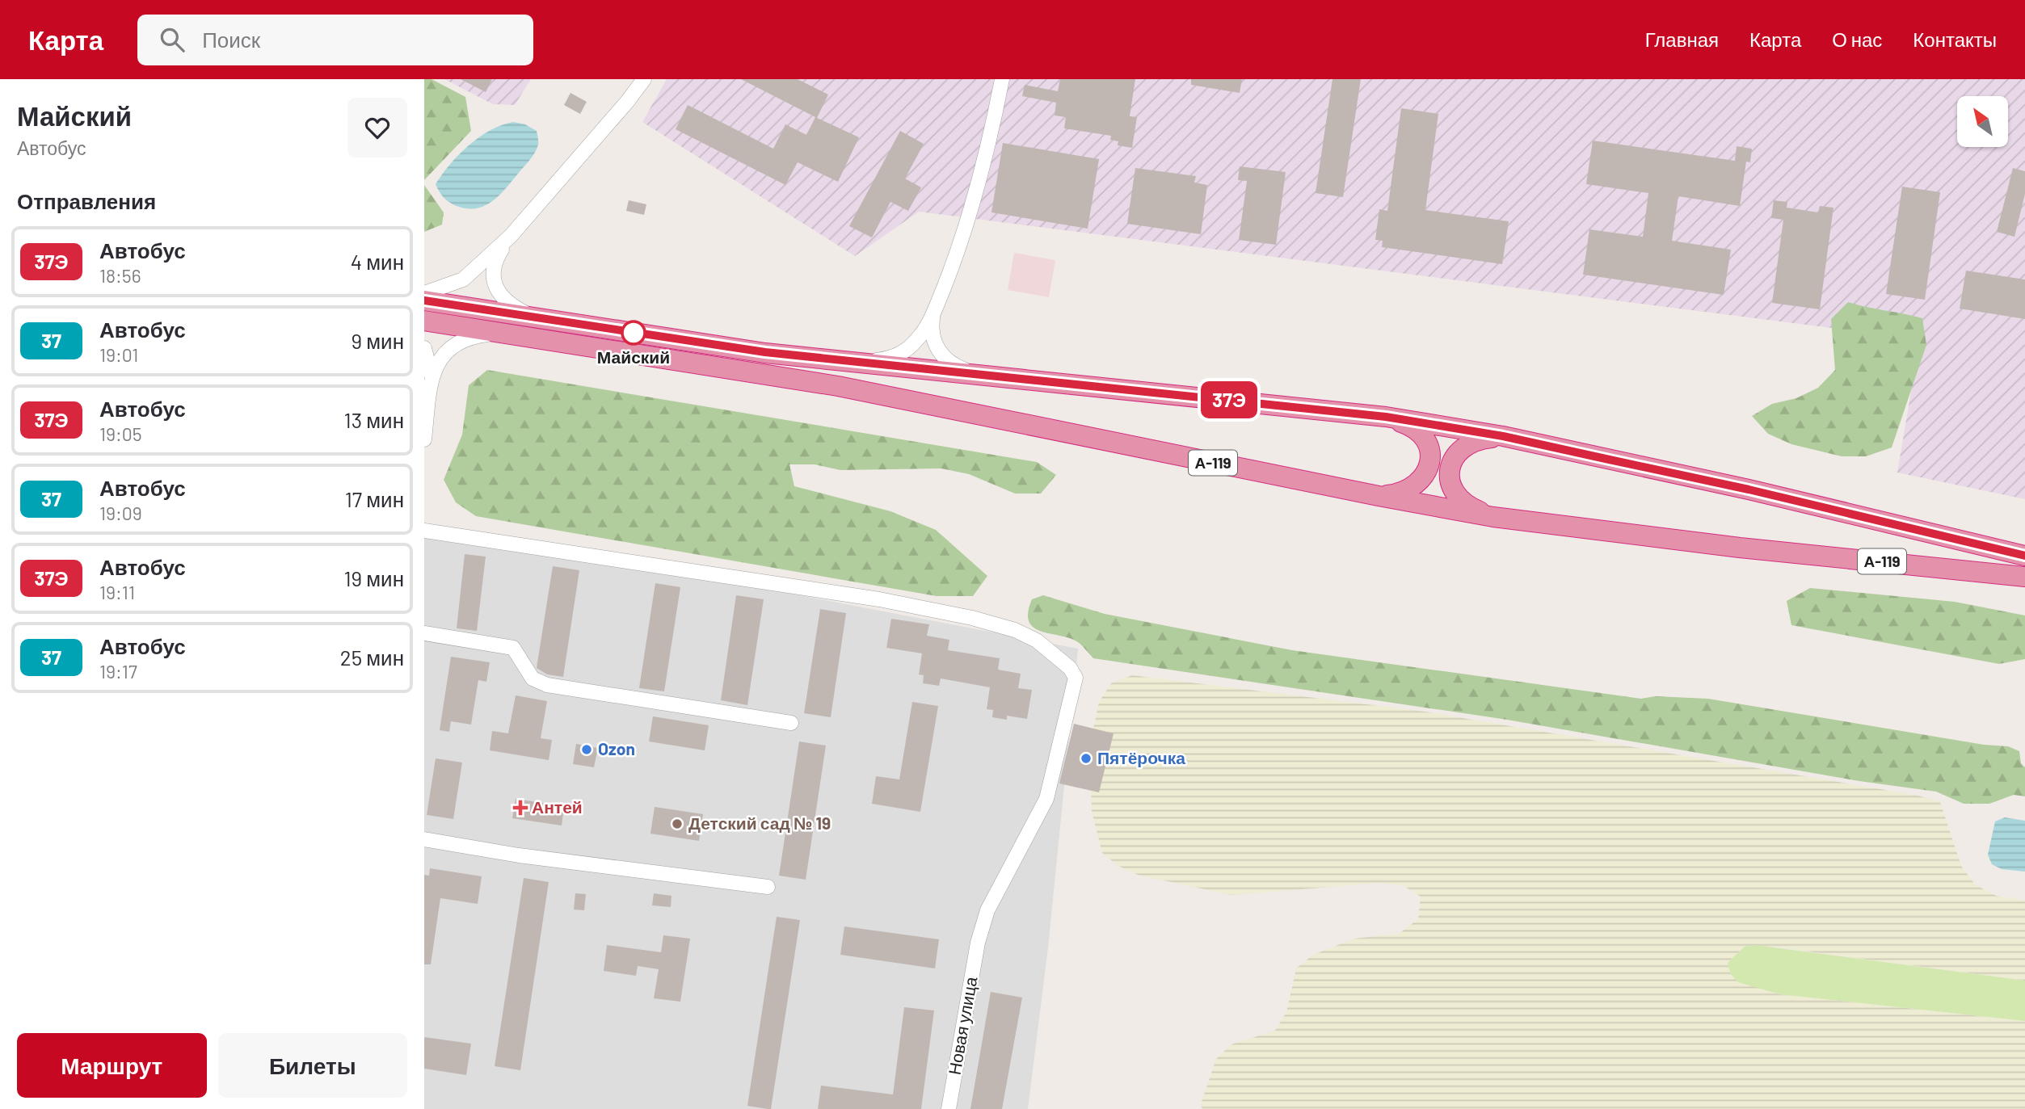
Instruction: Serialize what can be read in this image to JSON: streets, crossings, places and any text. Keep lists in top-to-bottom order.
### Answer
{
  "streets": {
    "highway": ["А-119"],
    "street": ["Новая улица"]
  },
  "places": {
    "other": [
      "Майский",
      "Ozon",
      "Пятёрочка",
      "Детский сад № 19"
    ],
    "health": ["Антей"]
  },
  "lines": ["bus line 37Э"],
  "north": "top left",
  "page": {
    "header": "Карта",
    "search": "Поиск",
    "nav": [
      "Главная",
      "Карта",
      "О нас",
      "Контакты"
    ],
    "heading": [
      ["Майский", "Автобус"],
      "Отправления"
    ],
    "on_map": "37Э",
    "list": [
      {
        "mark": "37Э",
        "name": "Автобус",
        "note": "18:56",
        "value": "4 мин"
      },
      {
        "mark": "37",
        "name": "Автобус",
        "note": "19:01",
        "value": "9 мин"
      },
      {
        "mark": "37Э",
        "name": "Автобус",
        "note": "19:05",
        "value": "13 мин"
      },
      {
        "mark": "37",
        "name": "Автобус",
        "note": "19:09",
        "value": "17 мин"
      },
      {
        "mark": "37Э",
        "name": "Автобус",
        "note": "19:11",
        "value": "19 мин"
      },
      {
        "mark": "37",
        "name": "Автобус",
        "note": "19:17",
        "value": "25 мин"
      }
    ],
    "buttons": ["Маршрут", "Билеты"]
  }
}
